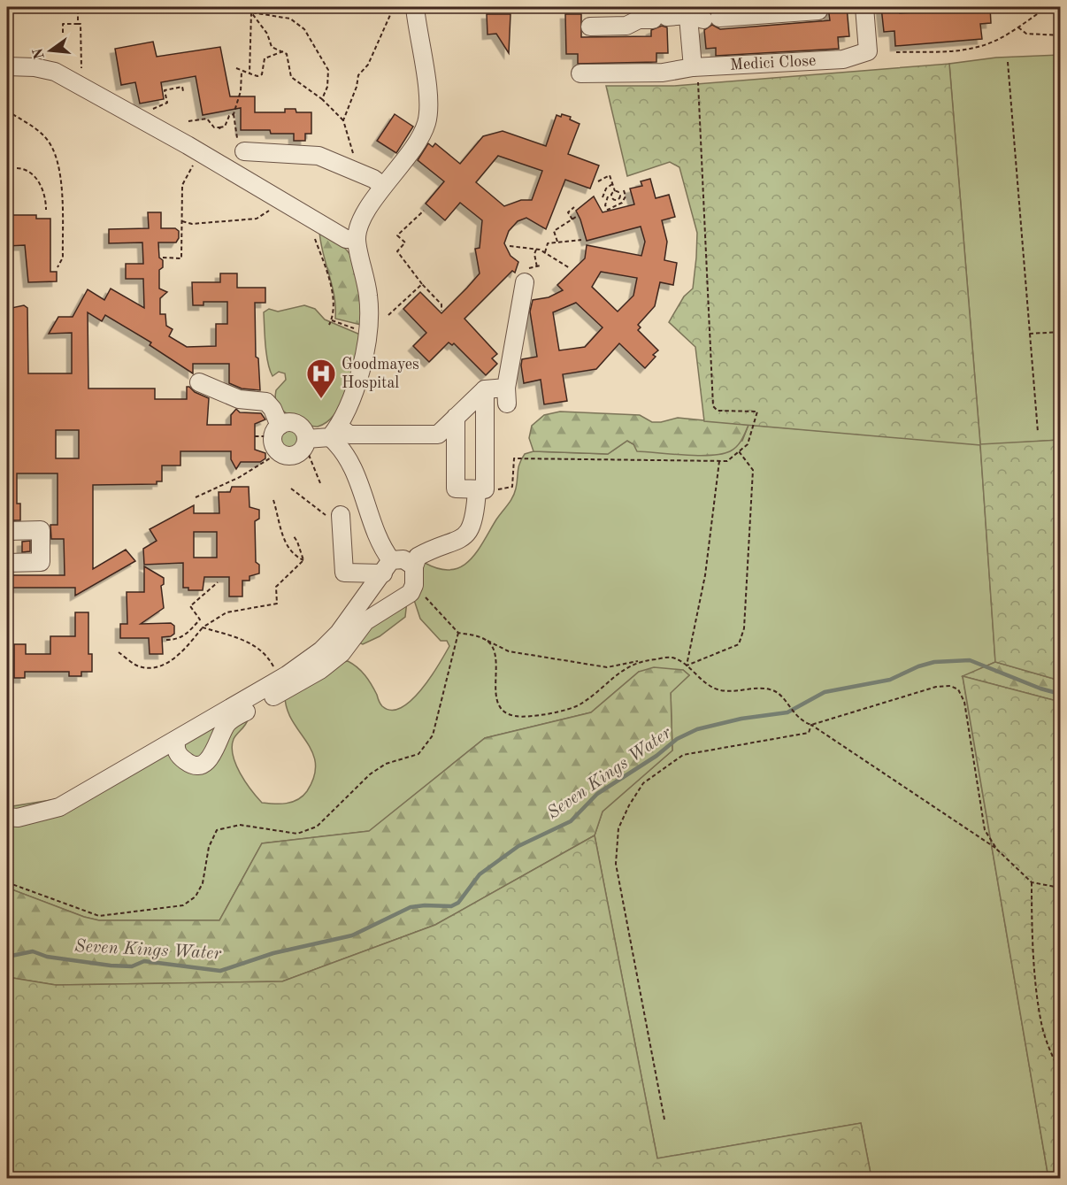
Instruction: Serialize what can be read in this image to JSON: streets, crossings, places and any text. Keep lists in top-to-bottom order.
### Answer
{
  "streets": {
    "street": ["Medici Close"]
  },
  "water": ["Seven Kings Water"],
  "places": {
    "hospital": ["Goodmayes Hospital"]
  },
  "north": "left"
}
